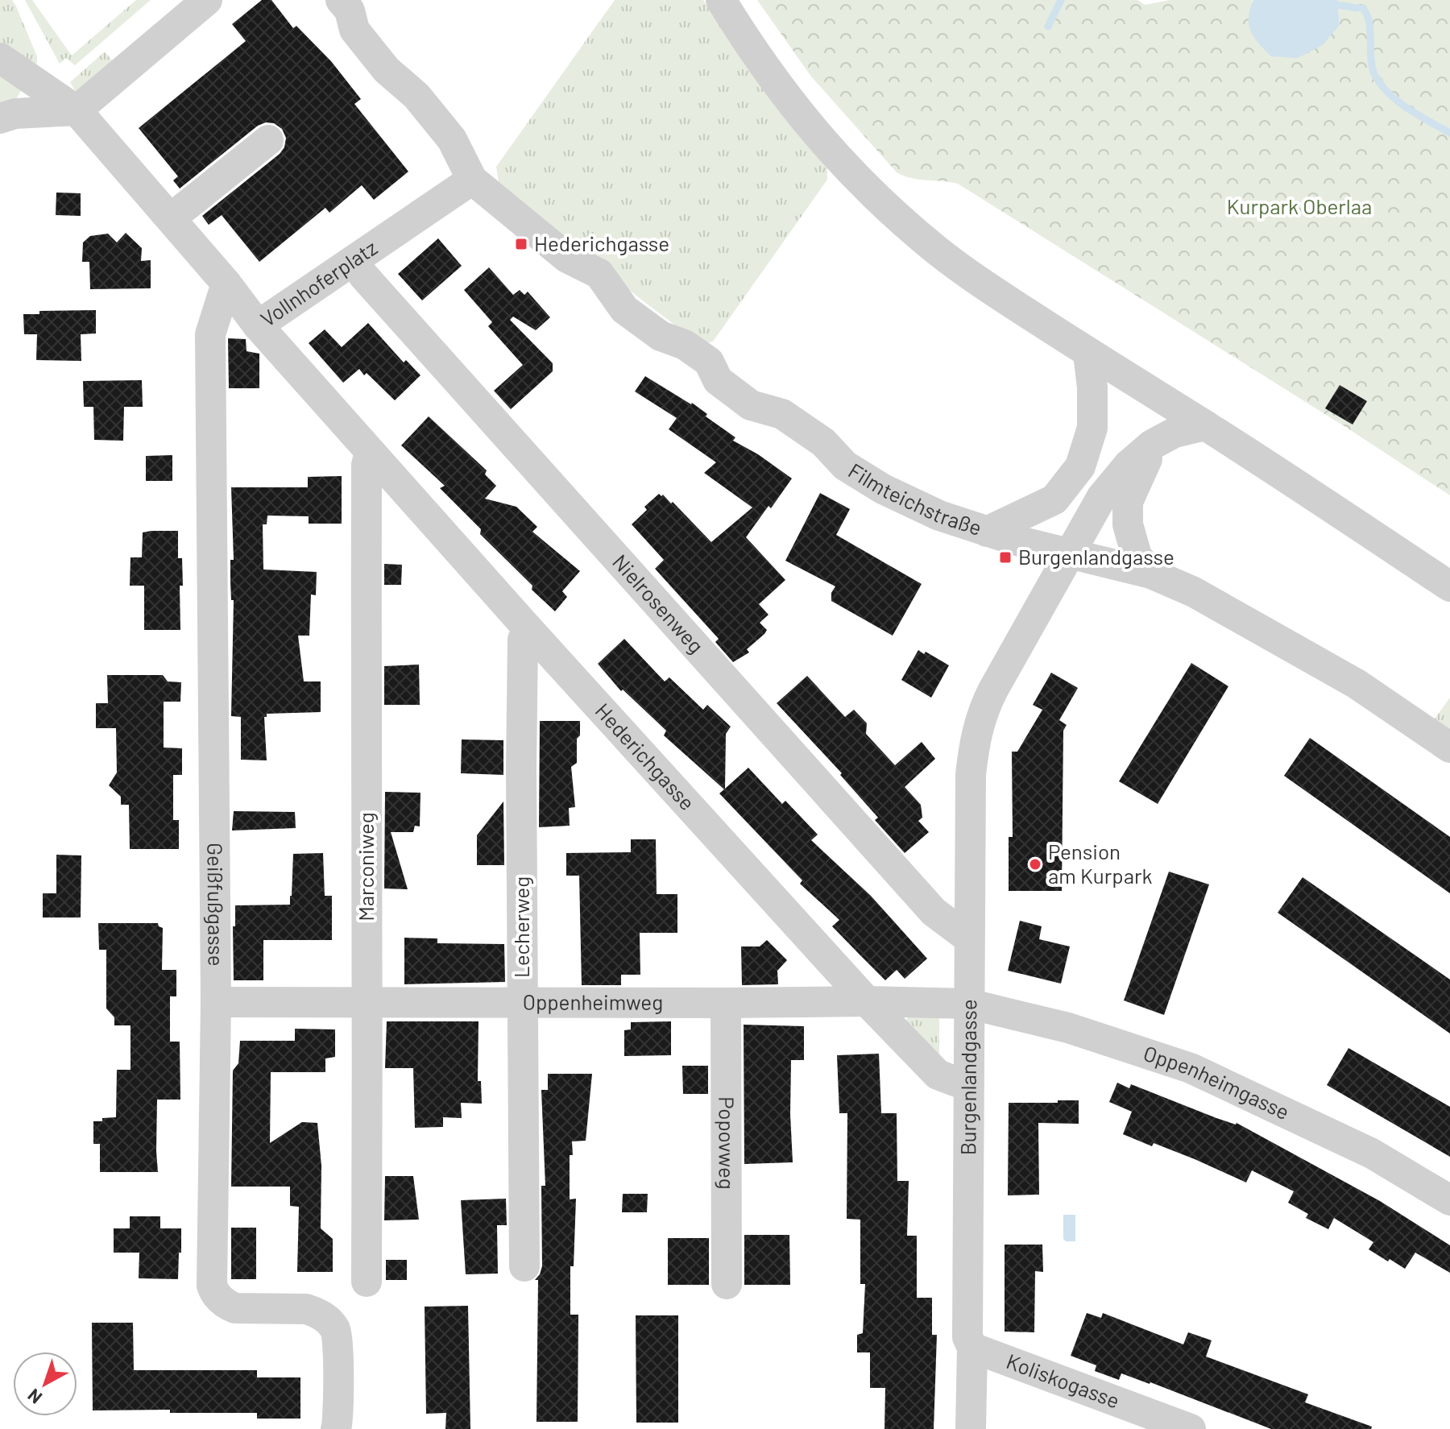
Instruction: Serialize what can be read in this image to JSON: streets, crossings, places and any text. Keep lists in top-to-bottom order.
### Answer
{
  "streets": {
    "street": [
      "Vollnhoferplatz",
      "Filmteichstraße",
      "Nielrosenweg",
      "Hederichgasse",
      "Marconiweg",
      "Geißfußgasse",
      "Lecherweg",
      "Oppenheimweg",
      "Burgenlandgasse",
      "Oppenheimgasse",
      "Popovweg",
      "Koliskogasse"
    ]
  },
  "crossings": [
    ["Vollnhoferplatz", "Filmteichstraße"],
    ["Vollnhoferplatz", "Nielrosenweg"],
    ["Vollnhoferplatz", "Hederichgasse"],
    ["Vollnhoferplatz", "Geißfußgasse"],
    ["Filmteichstraße", "Burgenlandgasse"],
    ["Nielrosenweg", "Burgenlandgasse"],
    ["Hederichgasse", "Marconiweg"],
    ["Hederichgasse", "Lecherweg"],
    ["Hederichgasse", "Oppenheimweg"],
    ["Hederichgasse", "Burgenlandgasse"],
    ["Marconiweg", "Oppenheimweg"],
    ["Geißfußgasse", "Oppenheimweg"],
    ["Lecherweg", "Oppenheimweg"],
    ["Oppenheimweg", "Burgenlandgasse"],
    ["Oppenheimweg", "Oppenheimgasse"],
    ["Oppenheimweg", "Popovweg"],
    ["Burgenlandgasse", "Oppenheimgasse"],
    ["Burgenlandgasse", "Koliskogasse"]
  ],
  "parks": ["Kurpark Oberlaa"],
  "places": {
    "transit": ["Hederichgasse", "Burgenlandgasse"],
    "other": ["Pension am Kurpark"]
  },
  "north": "bottom left"
}
